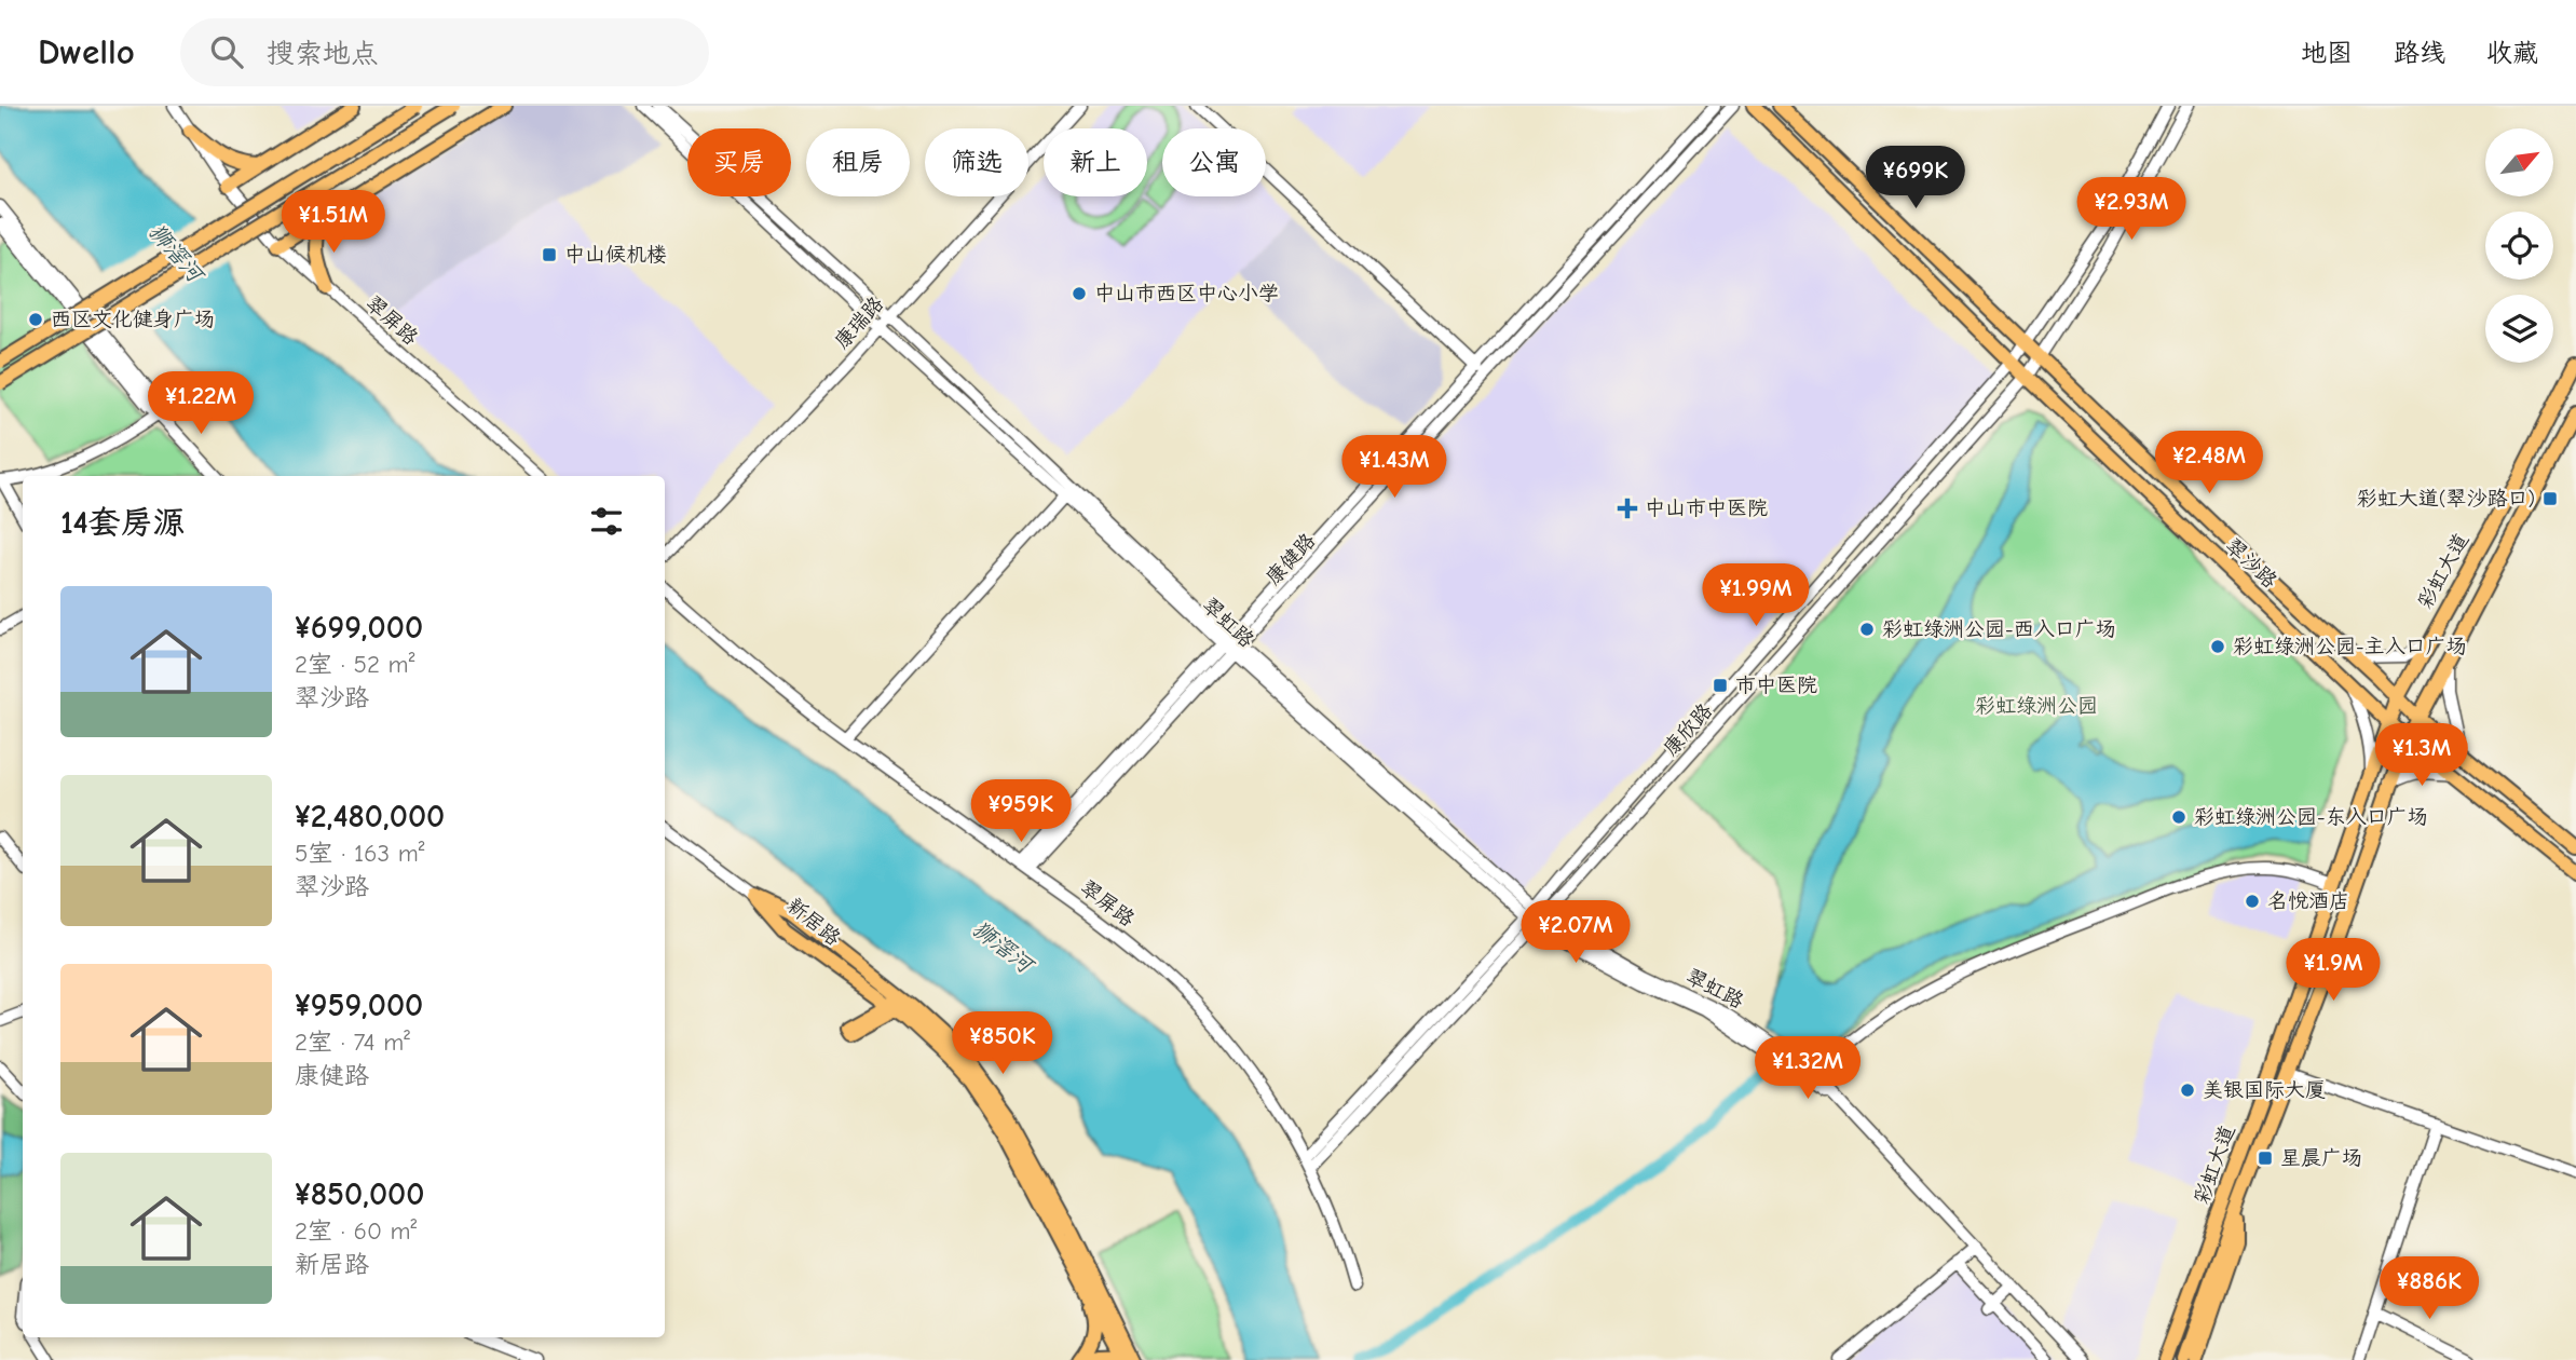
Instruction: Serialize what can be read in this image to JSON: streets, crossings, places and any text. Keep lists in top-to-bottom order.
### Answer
{
  "streets": {
    "main road": ["翠沙路", "彩虹大道", "新居路"],
    "street": [
      "翠屏路",
      "康瑞路",
      "康健路",
      "翠虹路",
      "康欣路"
    ]
  },
  "crossings": [
    ["翠屏路", "康健路"],
    ["翠屏路", "康欣路"],
    ["康瑞路", "翠虹路"],
    ["康健路", "翠虹路"],
    ["翠沙路", "彩虹大道"],
    ["翠沙路", "康欣路"],
    ["翠虹路", "康欣路"]
  ],
  "water": ["狮滘河"],
  "parks": ["彩虹绿洲公园"],
  "places": {
    "transit": [
      "中山候机楼",
      "彩虹大道(翠沙路口)",
      "市中医院",
      "星晨广场"
    ],
    "other": [
      "中山市西区中心小学",
      "西区文化健身广场",
      "彩虹绿洲公园-西入口广场",
      "彩虹绿洲公园-主入口广场",
      "彩虹绿洲公园-东入口广场",
      "名悦酒店",
      "美银国际大厦"
    ],
    "health": ["中山市中医院"]
  },
  "north": "top right",
  "page": {
    "header": "Dwello",
    "search": "搜索地点",
    "nav": ["地图", "路线", "收藏"],
    "chip": [
      "买房",
      "租房",
      "筛选",
      "新上",
      "公寓"
    ],
    "price": [
      "¥699K",
      "¥2.93M",
      "¥1.51M",
      "¥1.22M",
      "¥2.48M",
      "¥1.43M",
      "¥1.99M",
      "¥1.3M",
      "¥959K",
      "¥2.07M",
      "¥1.9M",
      "¥850K",
      "¥1.32M",
      "¥886K"
    ],
    "heading": "14套房源",
    "list": [
      {
        "name": "¥699,000",
        "note": "2室 · 52 m² · 翠沙路"
      },
      {
        "name": "¥2,480,000",
        "note": "5室 · 163 m² · 翠沙路"
      },
      {
        "name": "¥959,000",
        "note": "2室 · 74 m² · 康健路"
      },
      {
        "name": "¥850,000",
        "note": "2室 · 60 m² · 新居路"
      }
    ]
  }
}
